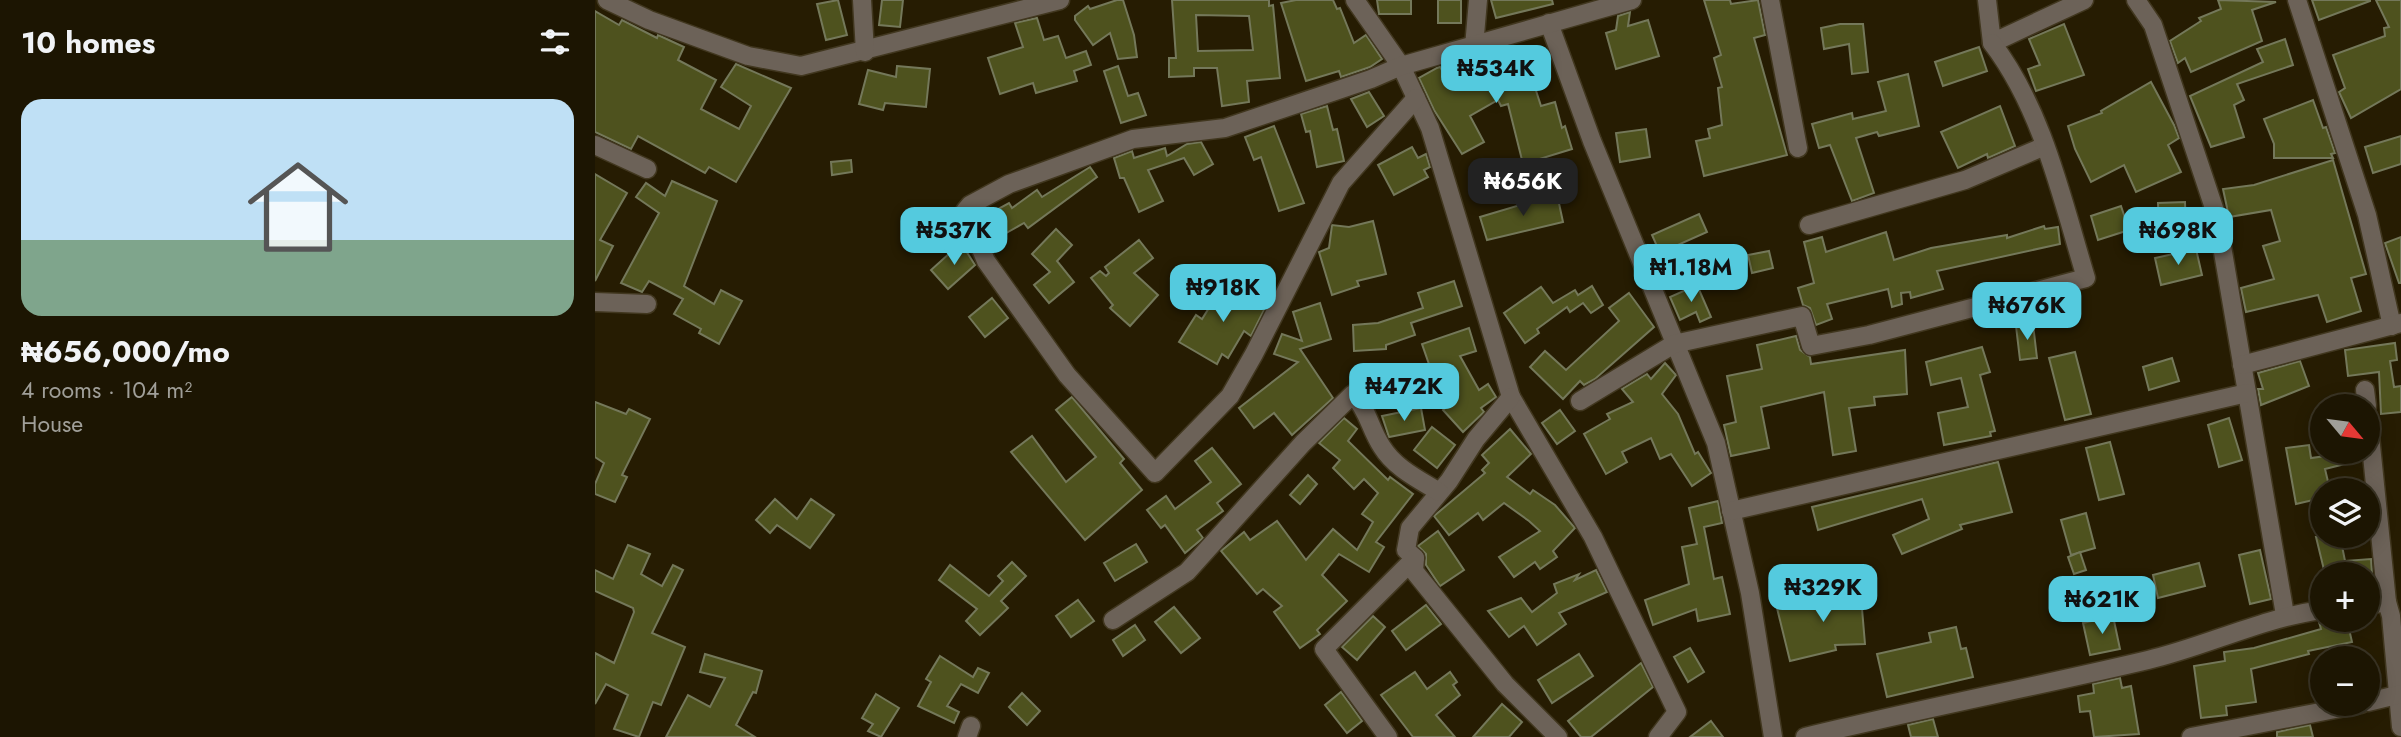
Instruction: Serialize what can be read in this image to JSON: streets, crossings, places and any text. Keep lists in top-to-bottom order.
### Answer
{
  "north": "bottom right",
  "page": {
    "heading": "10 homes",
    "price": [
      "₦534K",
      "₦656K",
      "₦537K",
      "₦698K",
      "₦1.18M",
      "₦918K",
      "₦676K",
      "₦472K",
      "₦329K",
      "₦621K"
    ],
    "list": [
      {
        "name": "₦656,000/mo",
        "note": "4 rooms · 104 m² · House"
      }
    ],
    "map_buttons": ["+", "−"]
  }
}
